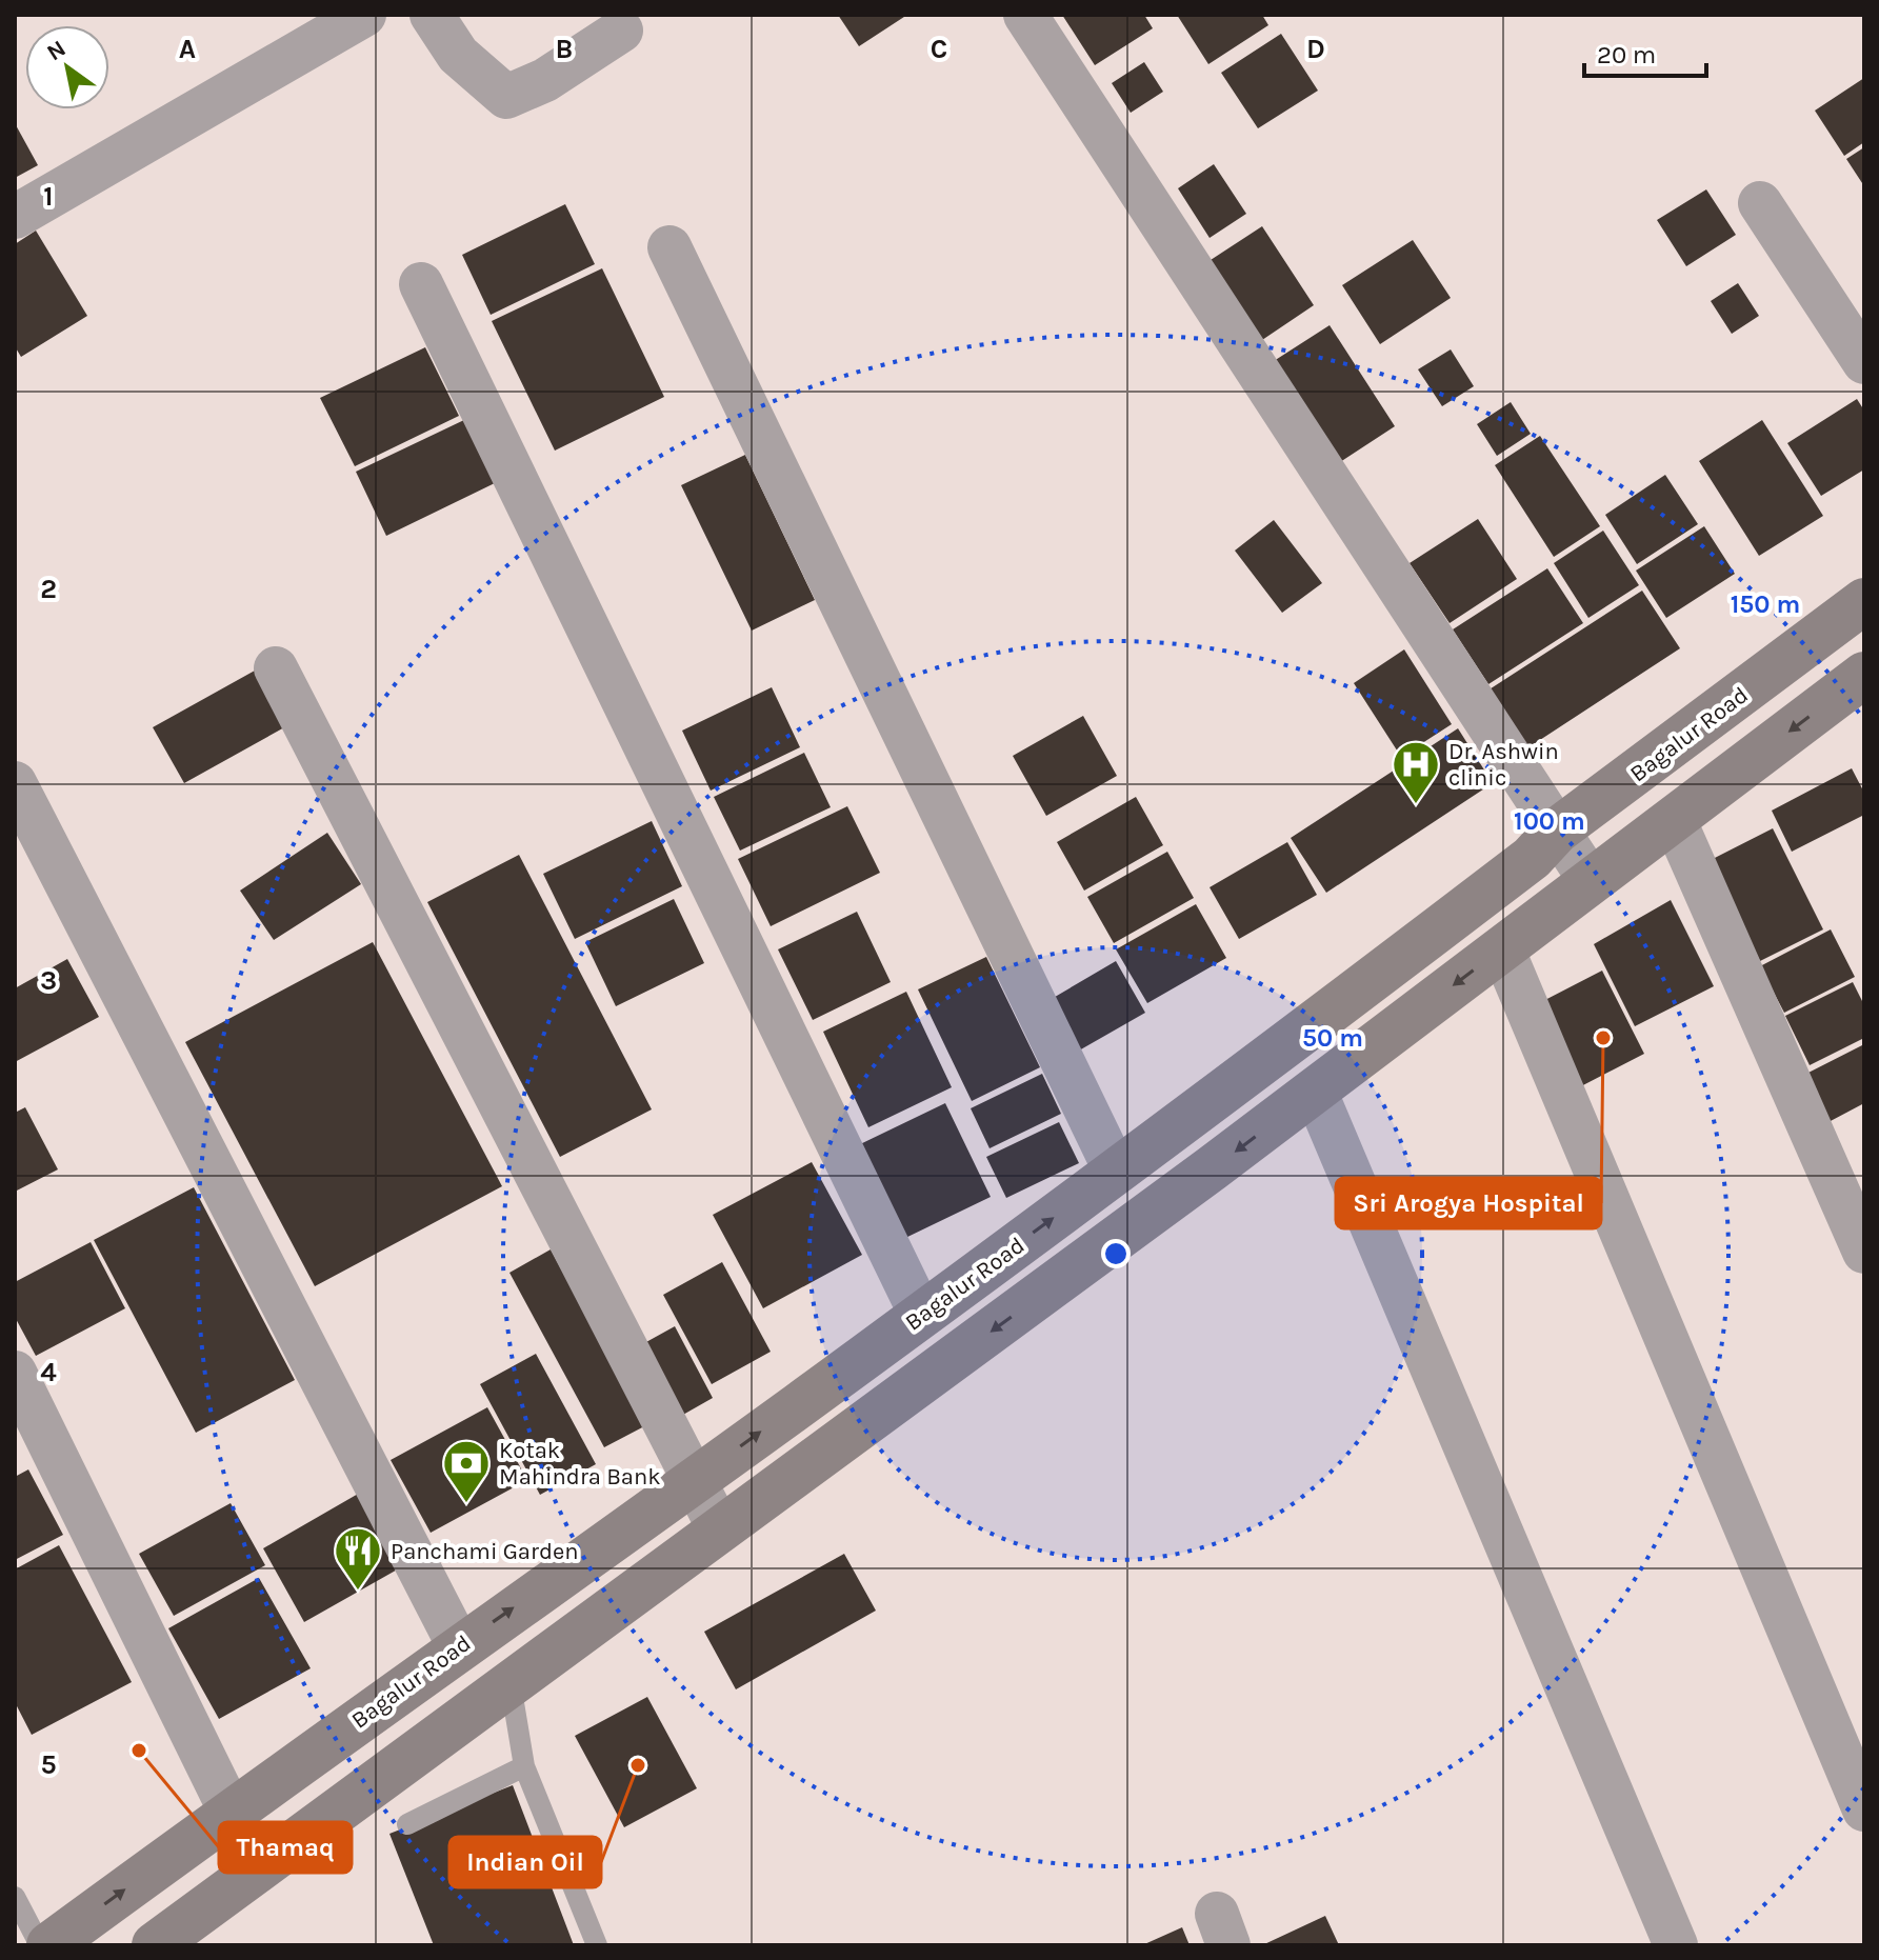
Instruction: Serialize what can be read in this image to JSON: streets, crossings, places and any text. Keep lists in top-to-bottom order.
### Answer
{
  "streets": {
    "main road": ["Bagalur Road"]
  },
  "places": {
    "hospital": ["Dr. Ashwin clinic"],
    "other": ["Sri Arogya Hospital", "Thamaq", "Indian Oil"],
    "bank": ["Kotak Mahindra Bank"],
    "restaurant": ["Panchami Garden"]
  },
  "scale_bar": "20 m",
  "north": "top left",
  "grid": {
    "columns": [
      "A",
      "B",
      "C",
      "D"
    ],
    "rows": [
      "1",
      "2",
      "3",
      "4",
      "5"
    ]
  },
  "rings": ["150 m", "100 m", "50 m"]
}
